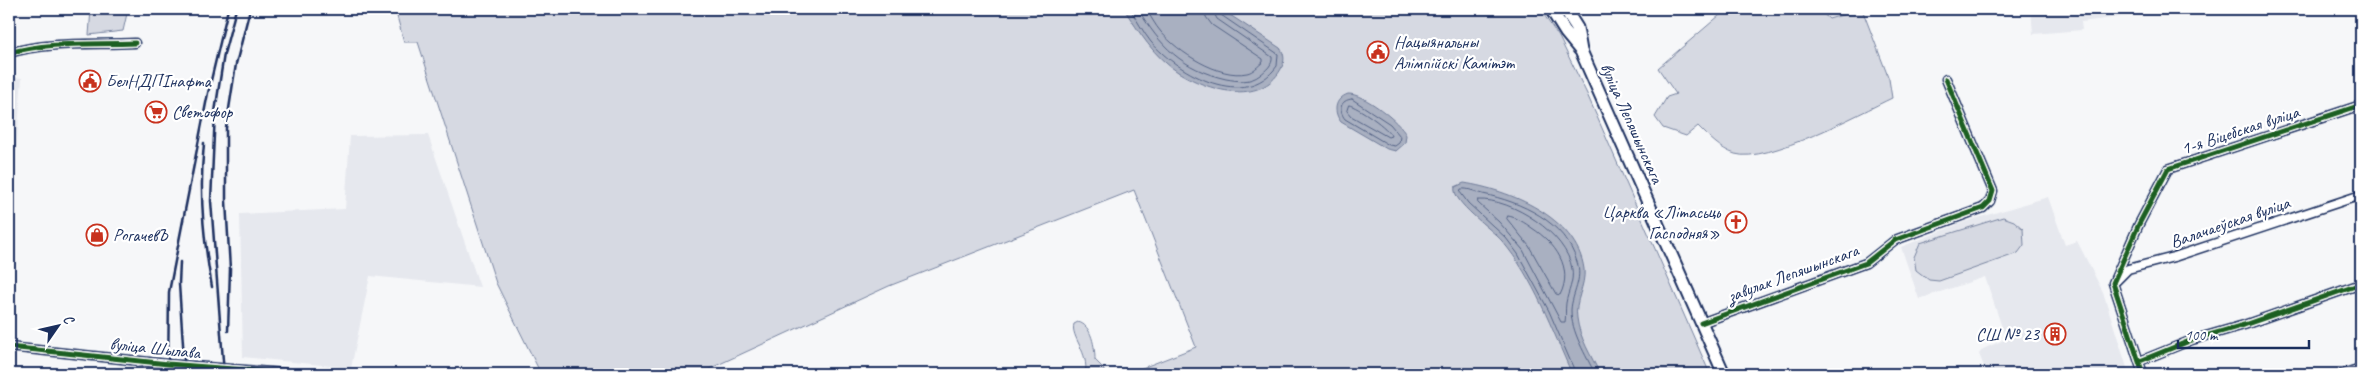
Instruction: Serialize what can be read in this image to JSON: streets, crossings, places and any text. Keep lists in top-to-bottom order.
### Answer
{
  "streets": {
    "main road": ["вуліца Лепяшынскага"],
    "street": [
      "1-я Віцебская вуліца",
      "Валачаеўская вуліца",
      "завулак Лепяшынскага",
      "вуліца Шылава"
    ]
  },
  "crossings": [
    ["вуліца Лепяшынскага", "завулак Лепяшынскага"],
    ["1-я Віцебская вуліца", "Валачаеўская вуліца"]
  ],
  "places": {
    "public building": ["Нацыянальны Алімпійскі Камітэт", "БелНДПІнафта"],
    "supermarket": ["Светофор"],
    "church": ["Царква «Літасьць Гасподняя»"],
    "shop": ["РогачевЪ"],
    "building": ["СШ № 23"]
  },
  "scale_bar": "100 m",
  "north": "top right"
}
